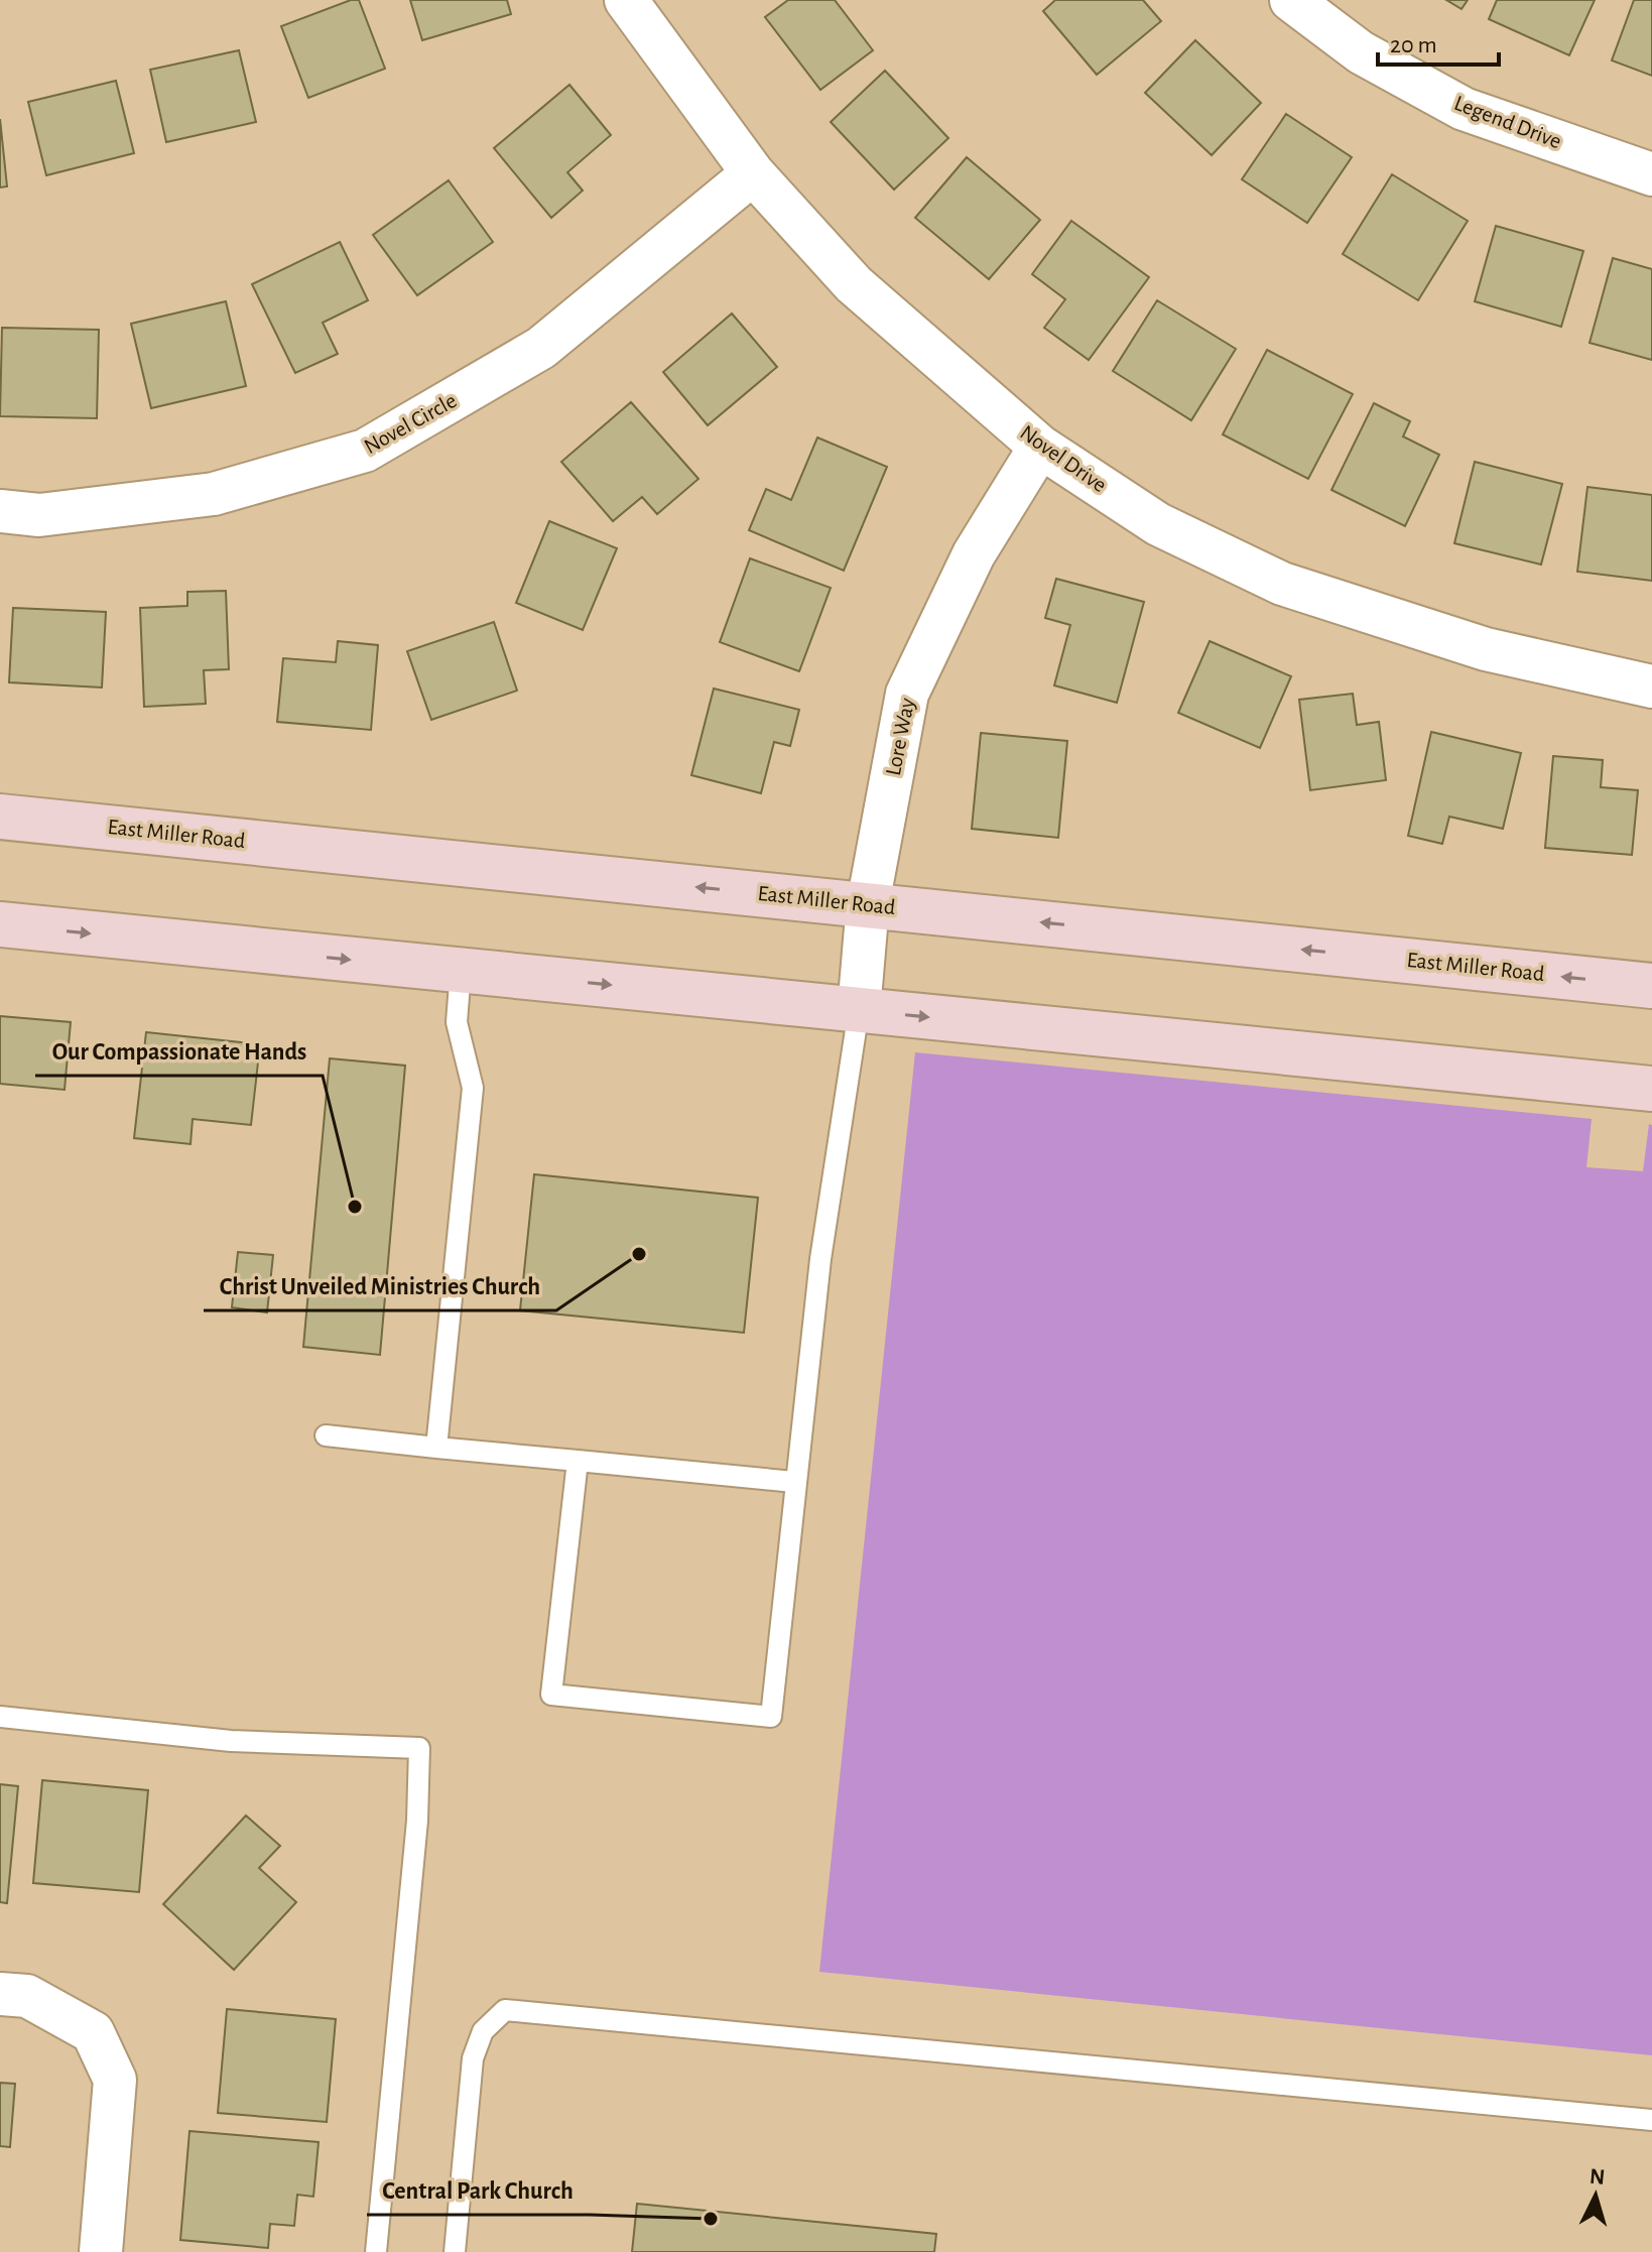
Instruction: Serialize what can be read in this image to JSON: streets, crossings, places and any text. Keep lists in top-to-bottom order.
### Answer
{
  "streets": {
    "main road": ["East Miller Road"],
    "street": [
      "Legend Drive",
      "Novel Circle",
      "Novel Drive",
      "Lore Way"
    ]
  },
  "crossings": [
    ["Novel Circle", "Novel Drive"],
    ["Novel Drive", "Lore Way"],
    ["Lore Way", "East Miller Road"]
  ],
  "places": ["Our Compassionate Hands", "Christ Unveiled Ministries Church", "Central Park Church"],
  "scale_bar": "20 m",
  "north": "top"
}
